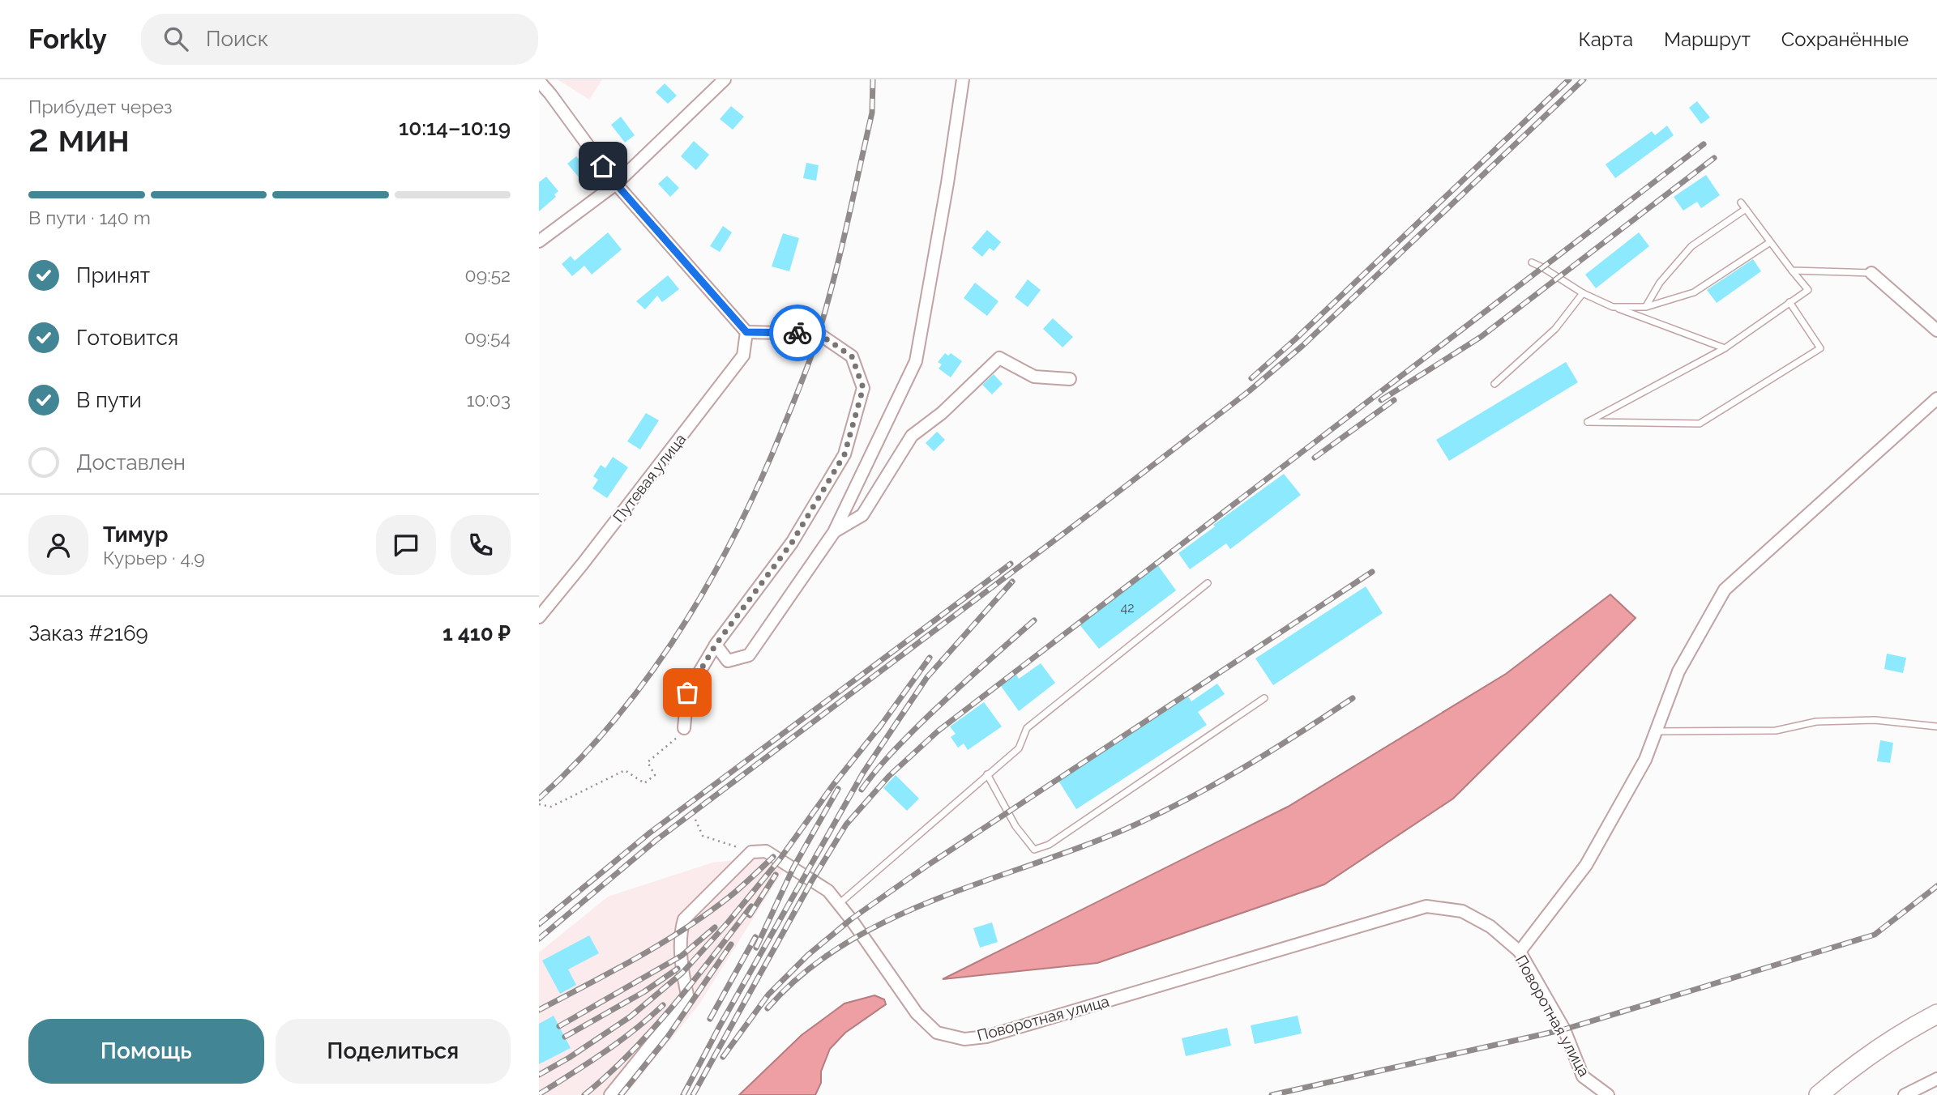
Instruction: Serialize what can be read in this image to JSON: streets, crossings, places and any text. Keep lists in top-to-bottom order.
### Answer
{
  "streets": {
    "street": ["Путевая улица", "Поворотная улица"]
  },
  "house_numbers": ["42"],
  "page": {
    "header": "Forkly",
    "search": "Поиск",
    "nav": ["Карта", "Маршрут", "Сохранённые"],
    "heading": ["2 мин", "Прибудет через", "10:14–10:19"],
    "panel": [
      "Тимур",
      "Курьер · 4.9",
      "Заказ #2169",
      "1 410 ₽"
    ],
    "bar": "В пути · 140 m",
    "list": [
      ["Принят", "09:52"],
      ["Готовится", "09:54"],
      ["В пути", "10:03"],
      "Доставлен"
    ],
    "buttons": ["Помощь", "Поделиться"]
  }
}
